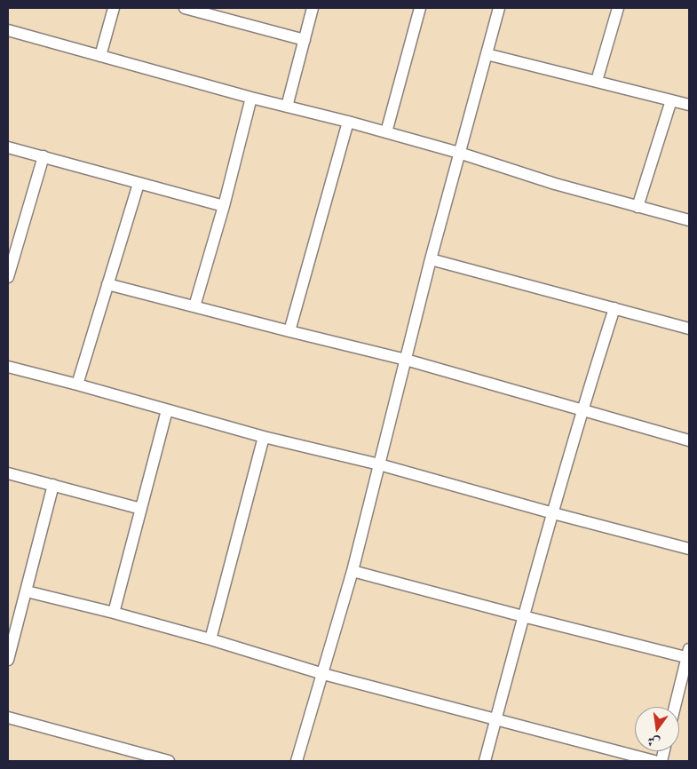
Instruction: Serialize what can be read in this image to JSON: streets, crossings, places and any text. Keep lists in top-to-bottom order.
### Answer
{
  "north": "bottom"
}
